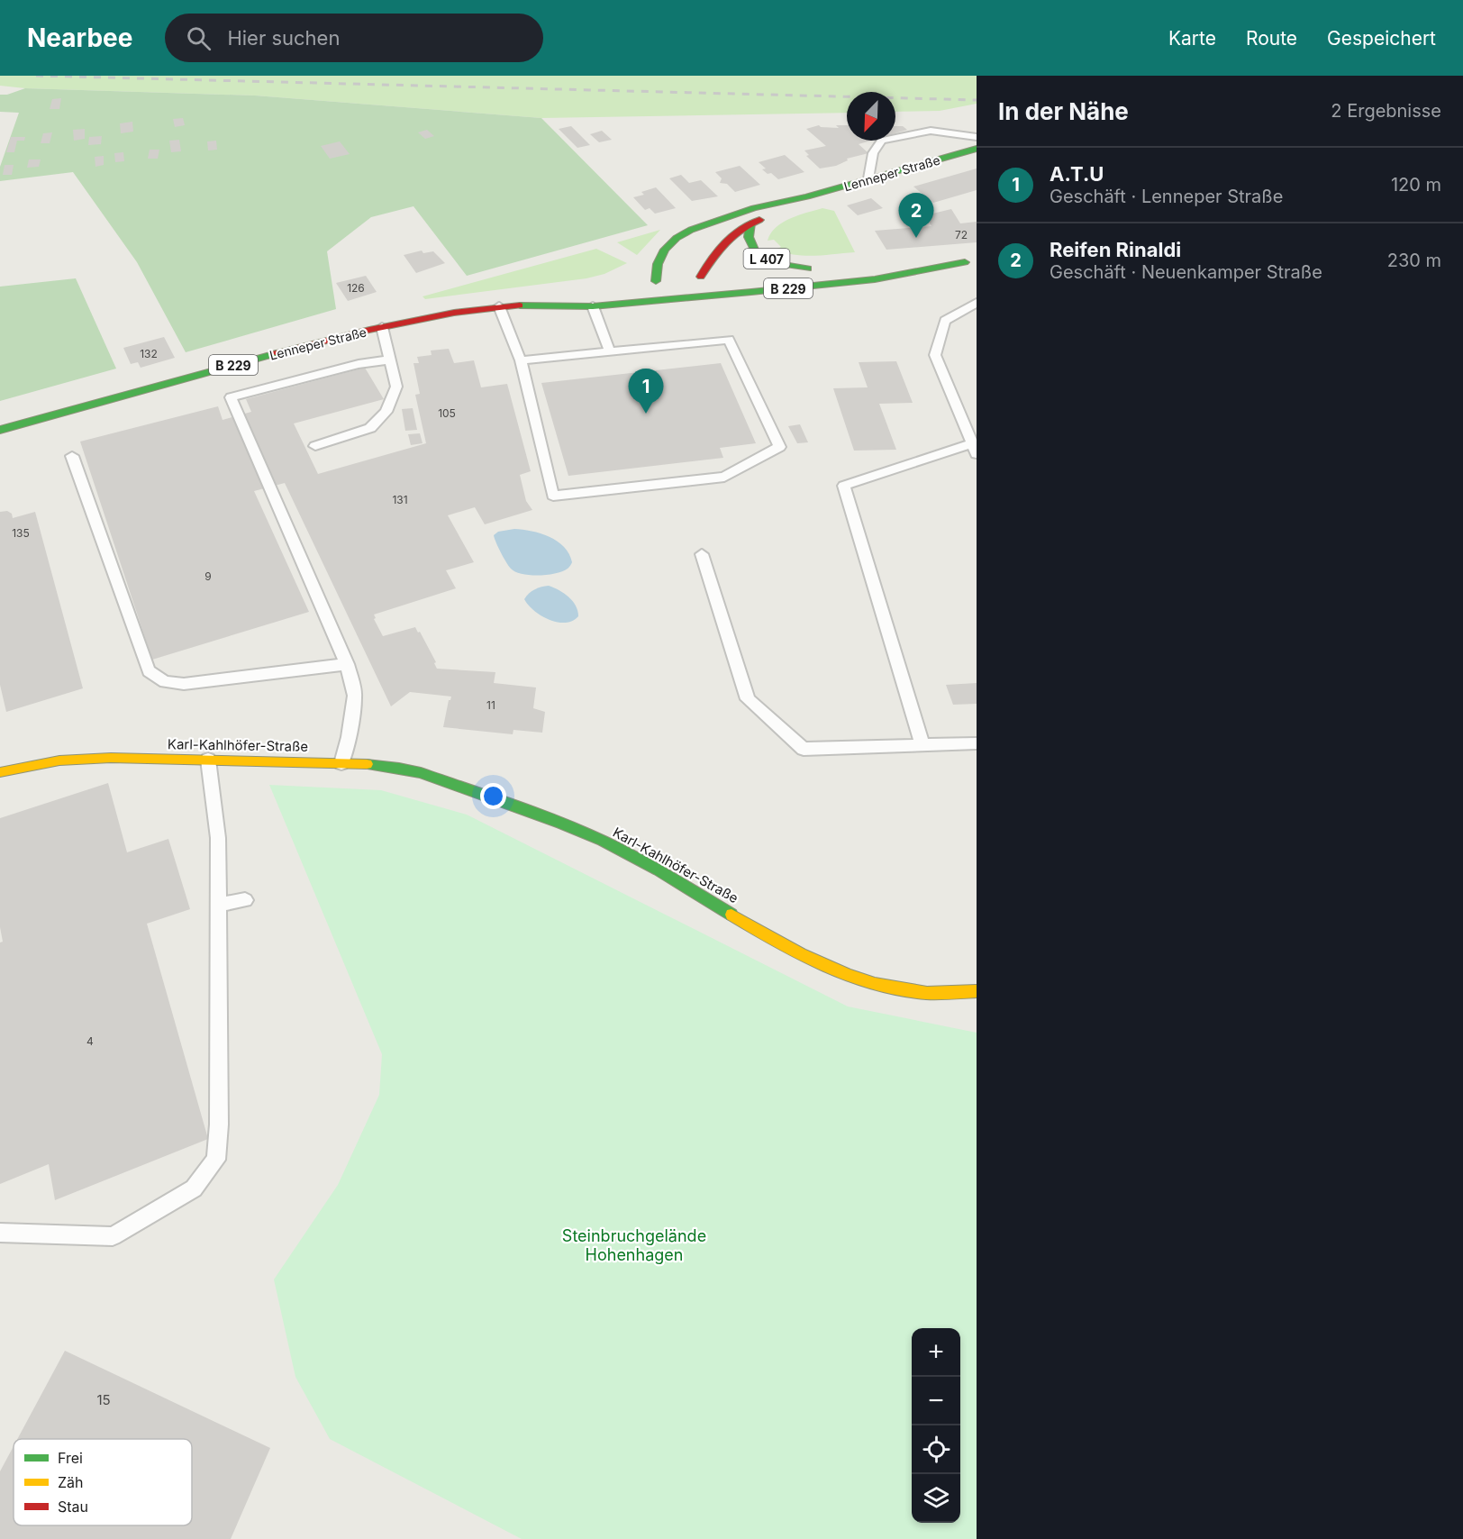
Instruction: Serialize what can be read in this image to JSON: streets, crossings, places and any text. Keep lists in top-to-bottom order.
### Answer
{
  "streets": {
    "main road": [
      "Lenneper Straße",
      "L 407",
      "B 229",
      "Karl-Kahlhöfer-Straße"
    ]
  },
  "crossings": [
    ["Lenneper Straße", "L 407"],
    ["Lenneper Straße", "B 229"],
    ["L 407", "B 229"]
  ],
  "parks": ["Steinbruchgelände Hohenhagen"],
  "house_numbers": [
    "72",
    "126",
    "132",
    "105",
    "131",
    "135",
    "9",
    "11",
    "4",
    "15"
  ],
  "legend": ["Frei", "Zäh", "Stau"],
  "north": "bottom left",
  "page": {
    "header": "Nearbee",
    "search": "Hier suchen",
    "nav": ["Karte", "Route", "Gespeichert"],
    "heading": ["In der Nähe", "2 Ergebnisse"],
    "list": [
      {
        "mark": "1",
        "name": "A.T.U",
        "note": "Geschäft · Lenneper Straße",
        "value": "120 m"
      },
      {
        "mark": "2",
        "name": "Reifen Rinaldi",
        "note": "Geschäft · Neuenkamper Straße",
        "value": "230 m"
      }
    ],
    "pins": ["2", "1"],
    "map_buttons": ["+", "−"]
  }
}
